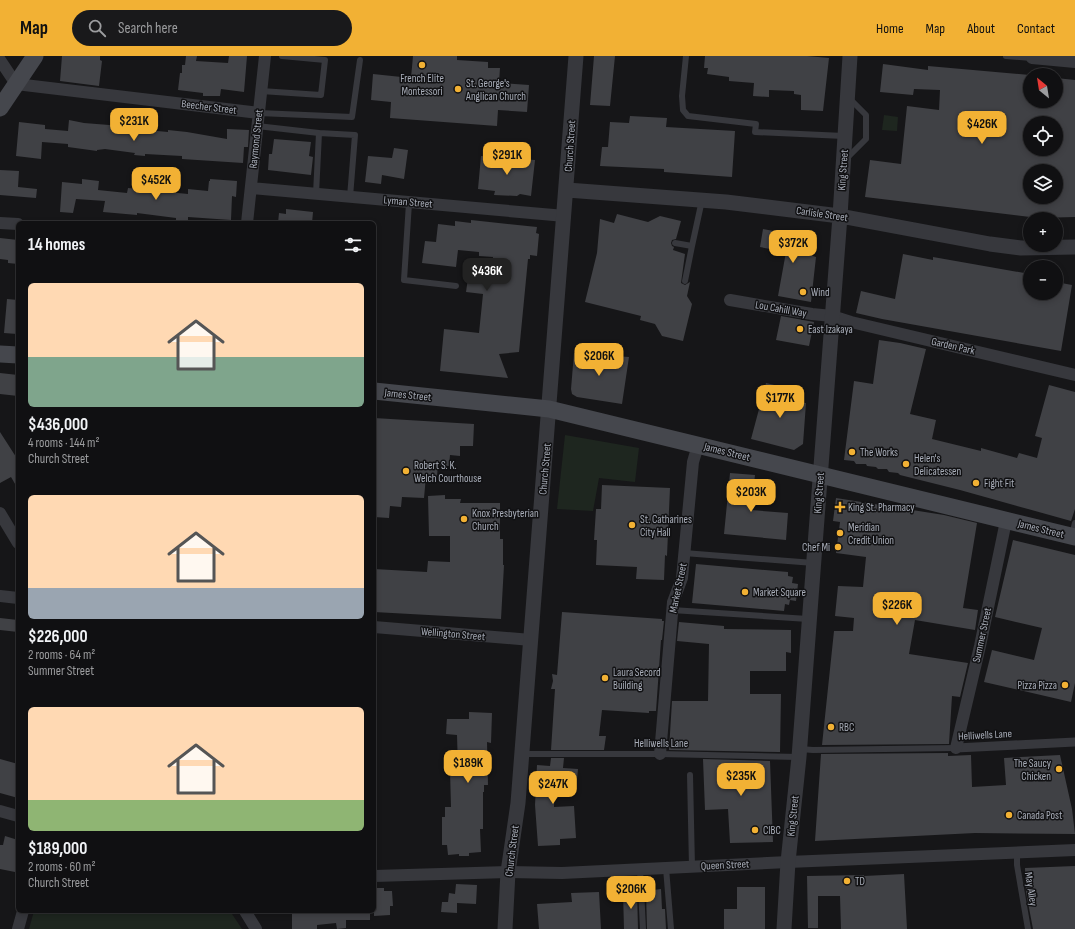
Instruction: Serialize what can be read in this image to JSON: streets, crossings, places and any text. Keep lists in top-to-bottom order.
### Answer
{
  "streets": {
    "main road": ["James Street"],
    "street": [
      "Beecher Street",
      "Raymond Street",
      "Church Street",
      "King Street",
      "Lyman Street",
      "Carlisle Street",
      "Lou Cahill Way",
      "Garden Park",
      "Market Street",
      "Wellington Street",
      "Summer Street",
      "Helliwells Lane",
      "Queen Street"
    ],
    "lane": ["May Alley"]
  },
  "crossings": [
    ["Beecher Street", "Raymond Street"],
    ["Raymond Street", "Lyman Street"],
    ["Church Street", "Lyman Street"],
    ["Church Street", "Carlisle Street"],
    ["Church Street", "James Street"],
    ["Church Street", "Wellington Street"],
    ["Church Street", "Helliwells Lane"],
    ["Church Street", "Queen Street"],
    ["King Street", "Carlisle Street"],
    ["King Street", "Lou Cahill Way"],
    ["King Street", "Garden Park"],
    ["King Street", "James Street"],
    ["King Street", "Helliwells Lane"],
    ["King Street", "Queen Street"],
    ["Lou Cahill Way", "Garden Park"],
    ["James Street", "Market Street"],
    ["James Street", "Summer Street"],
    ["Market Street", "Helliwells Lane"],
    ["Summer Street", "Helliwells Lane"],
    ["Queen Street", "May Alley"]
  ],
  "places": {
    "other": [
      "French Elite Montessori",
      "St. George's Anglican Church",
      "Wind",
      "East Izakaya",
      "The Works",
      "Helen's Delicatessen",
      "Robert S. K. Welch Courthouse",
      "Fight Fit",
      "Knox Presbyterian Church",
      "St. Catharines City Hall",
      "Meridian Credit Union",
      "Chef Mi",
      "Market Square",
      "Laura Secord Building",
      "Pizza Pizza",
      "RBC",
      "The Saucy Chicken",
      "Canada Post",
      "CIBC",
      "TD"
    ],
    "health": ["King St. Pharmacy"]
  },
  "north": "top left",
  "page": {
    "header": "Map",
    "search": "Search here",
    "nav": [
      "Home",
      "Map",
      "About",
      "Contact"
    ],
    "map_buttons": ["+", "−"],
    "price": [
      "$231K",
      "$426K",
      "$291K",
      "$452K",
      "$372K",
      "$436K",
      "$206K",
      "$177K",
      "$203K",
      "$226K",
      "$189K",
      "$235K",
      "$247K",
      "$206K"
    ],
    "heading": "14 homes",
    "list": [
      {
        "name": "$436,000",
        "note": "4 rooms · 144 m² · Church Street"
      },
      {
        "name": "$226,000",
        "note": "2 rooms · 64 m² · Summer Street"
      },
      {
        "name": "$189,000",
        "note": "2 rooms · 60 m² · Church Street"
      }
    ]
  }
}
